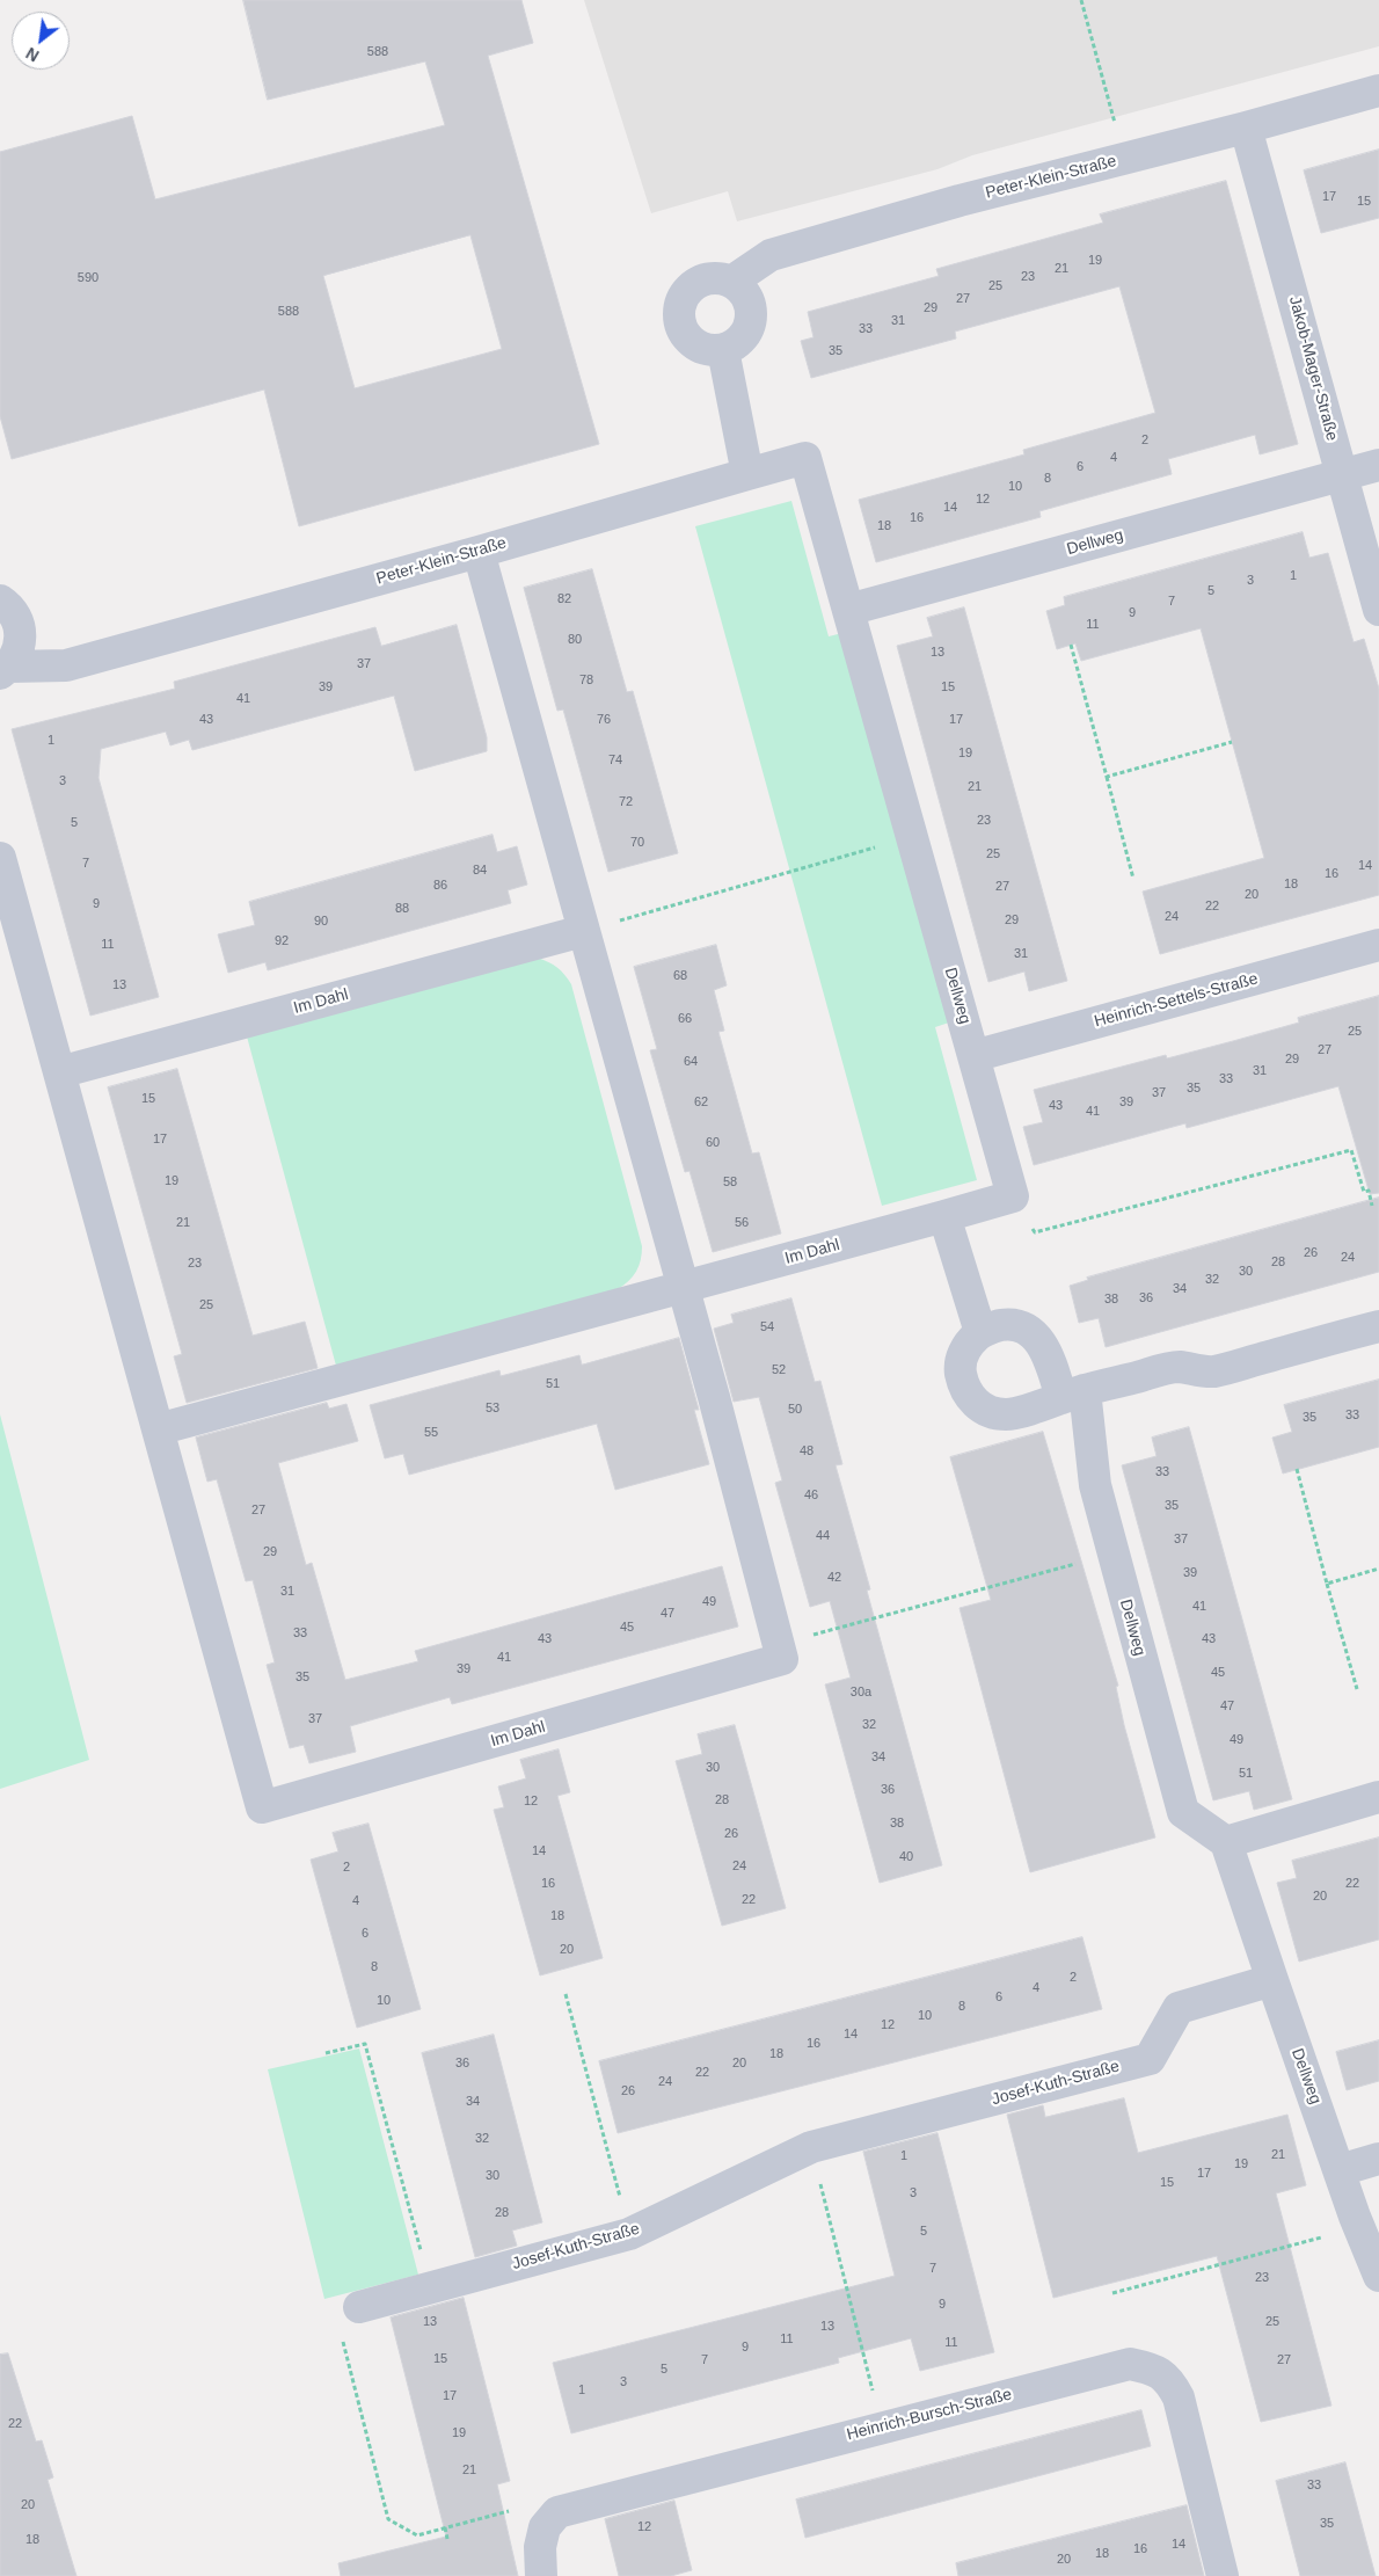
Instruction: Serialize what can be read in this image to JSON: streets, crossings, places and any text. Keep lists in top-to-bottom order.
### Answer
{
  "streets": {
    "street": [
      "Peter-Klein-Straße",
      "Jakob-Mager-Straße",
      "Dellweg",
      "Heinrich-Settels-Straße",
      "Im Dahl",
      "Josef-Kuth-Straße",
      "Heinrich-Bursch-Straße"
    ]
  },
  "crossings": [
    ["Peter-Klein-Straße", "Jakob-Mager-Straße"],
    ["Peter-Klein-Straße", "Dellweg"],
    ["Jakob-Mager-Straße", "Dellweg"],
    ["Dellweg", "Heinrich-Settels-Straße"],
    ["Dellweg", "Josef-Kuth-Straße"]
  ],
  "house_numbers": [
    "588",
    "17",
    "15",
    "19",
    "21",
    "23",
    "590",
    "25",
    "27",
    "29",
    "588",
    "31",
    "33",
    "35",
    "2",
    "4",
    "6",
    "8",
    "10",
    "12",
    "14",
    "16",
    "18",
    "1",
    "3",
    "5",
    "82",
    "7",
    "9",
    "11",
    "80",
    "13",
    "37",
    "78",
    "39",
    "15",
    "41",
    "43",
    "76",
    "17",
    "1",
    "19",
    "74",
    "3",
    "21",
    "72",
    "23",
    "5",
    "70",
    "25",
    "7",
    "14",
    "84",
    "16",
    "18",
    "86",
    "27",
    "20",
    "9",
    "22",
    "88",
    "24",
    "29",
    "90",
    "92",
    "11",
    "31",
    "68",
    "13",
    "66",
    "25",
    "27",
    "29",
    "64",
    "31",
    "33",
    "35",
    "37",
    "15",
    "62",
    "39",
    "43",
    "41",
    "17",
    "60",
    "19",
    "58",
    "21",
    "56",
    "26",
    "24",
    "28",
    "23",
    "30",
    "32",
    "34",
    "36",
    "38",
    "25",
    "54",
    "52",
    "51",
    "53",
    "50",
    "33",
    "35",
    "55",
    "48",
    "33",
    "46",
    "35",
    "27",
    "44",
    "37",
    "29",
    "39",
    "42",
    "31",
    "49",
    "41",
    "47",
    "45",
    "33",
    "43",
    "43",
    "41",
    "39",
    "45",
    "35",
    "30a",
    "47",
    "37",
    "32",
    "49",
    "34",
    "30",
    "51",
    "36",
    "28",
    "12",
    "38",
    "26",
    "14",
    "40",
    "24",
    "2",
    "16",
    "22",
    "20",
    "22",
    "4",
    "18",
    "6",
    "20",
    "8",
    "2",
    "4",
    "6",
    "10",
    "8",
    "10",
    "12",
    "14",
    "16",
    "18",
    "36",
    "20",
    "22",
    "24",
    "26",
    "34",
    "32",
    "21",
    "1",
    "19",
    "17",
    "30",
    "15",
    "3",
    "28",
    "5",
    "7",
    "23",
    "9",
    "13",
    "25",
    "13",
    "11",
    "11",
    "9",
    "15",
    "7",
    "27",
    "5",
    "3",
    "1",
    "17",
    "22",
    "19",
    "21",
    "33",
    "20",
    "35",
    "12",
    "18",
    "14",
    "16",
    "18",
    "20"
  ],
  "north": "bottom left"
}
